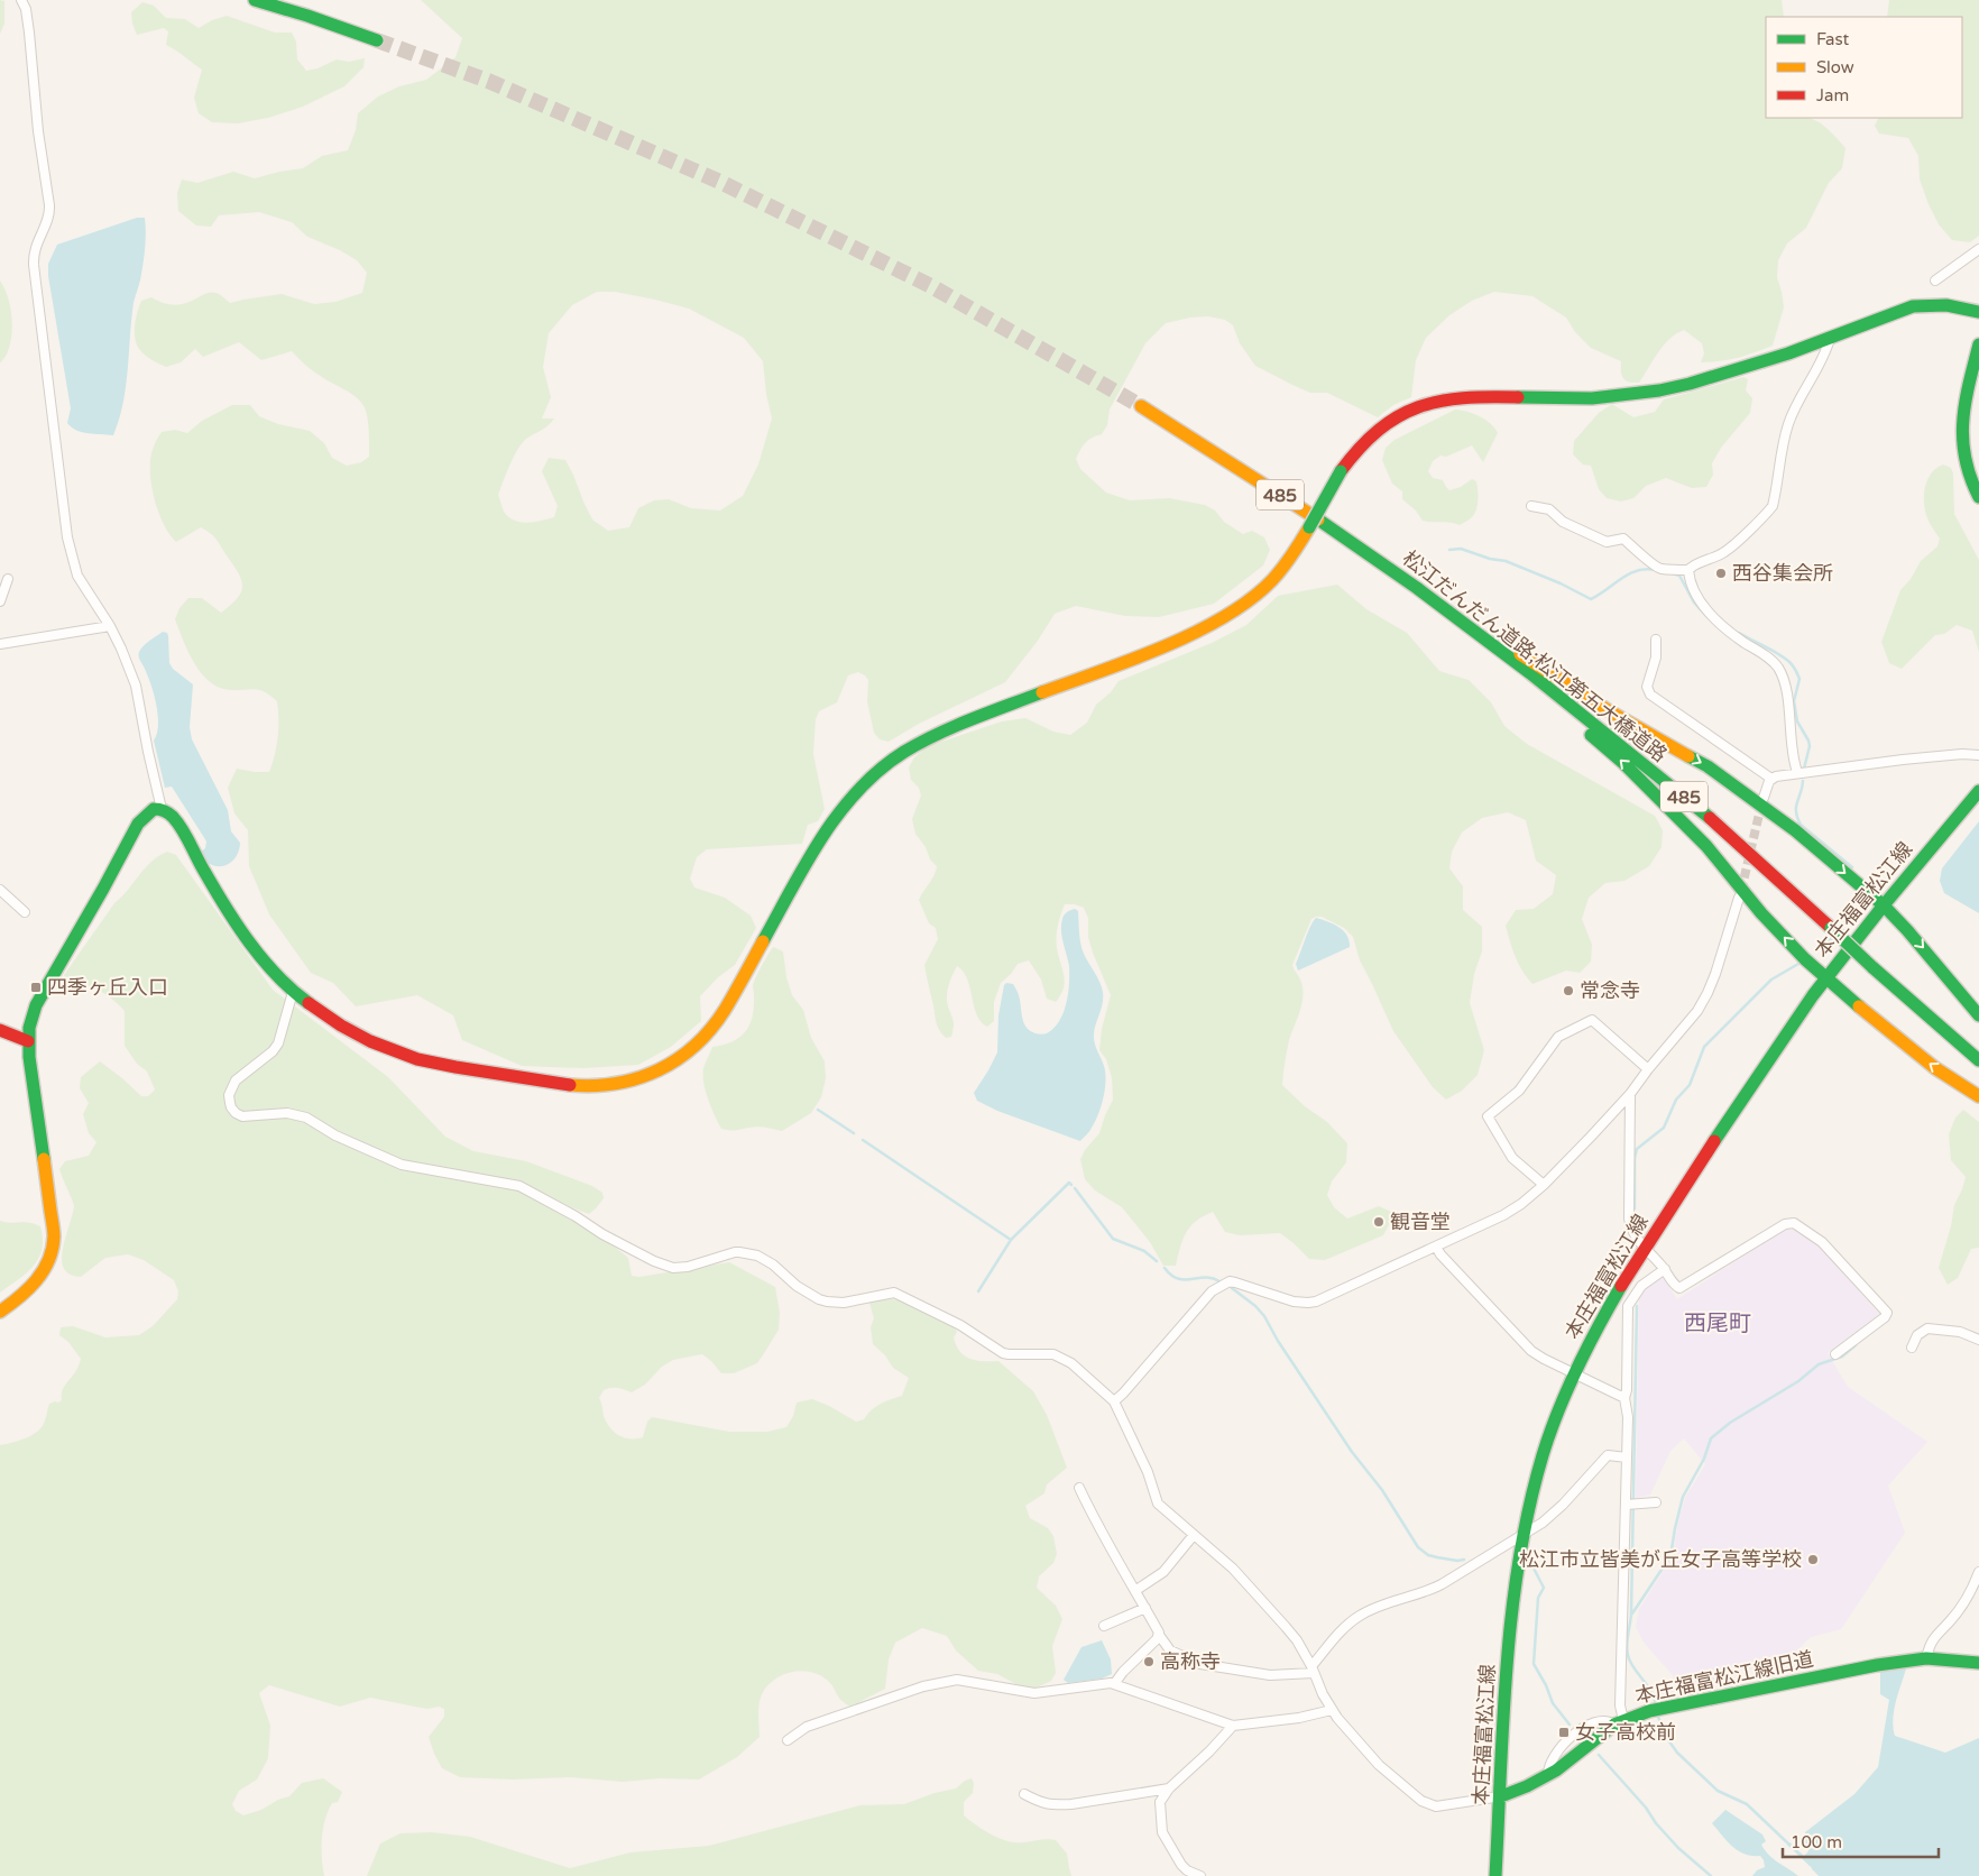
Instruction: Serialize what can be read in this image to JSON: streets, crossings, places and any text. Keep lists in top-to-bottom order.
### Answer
{
  "streets": {
    "main road": [
      "485",
      "松江だんだん道路;松江第五大橋道路",
      "本庄福富松江線",
      "本庄福富松江線旧道"
    ]
  },
  "crossings": [
    ["本庄福富松江線", "本庄福富松江線旧道"]
  ],
  "districts": ["西尾町"],
  "places": {
    "other": [
      "西谷集会所",
      "常念寺",
      "観音堂",
      "松江市立皆美が丘女子高等学校",
      "高称寺"
    ],
    "transit": ["四季ヶ丘入口", "女子高校前"]
  },
  "legend": ["Fast", "Slow", "Jam"],
  "scale_bar": "100 m"
}
